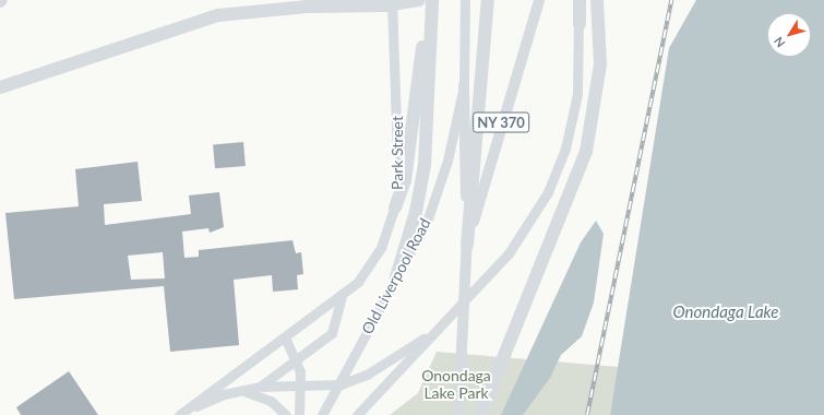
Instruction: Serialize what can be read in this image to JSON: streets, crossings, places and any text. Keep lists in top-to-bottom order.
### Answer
{
  "streets": {
    "main road": ["NY 370", "Park Street", "Old Liverpool Road"]
  },
  "crossings": [
    ["NY 370", "Old Liverpool Road"]
  ],
  "water": ["Onondaga Lake"],
  "parks": ["Onondaga Lake Park"],
  "north": "bottom left"
}
